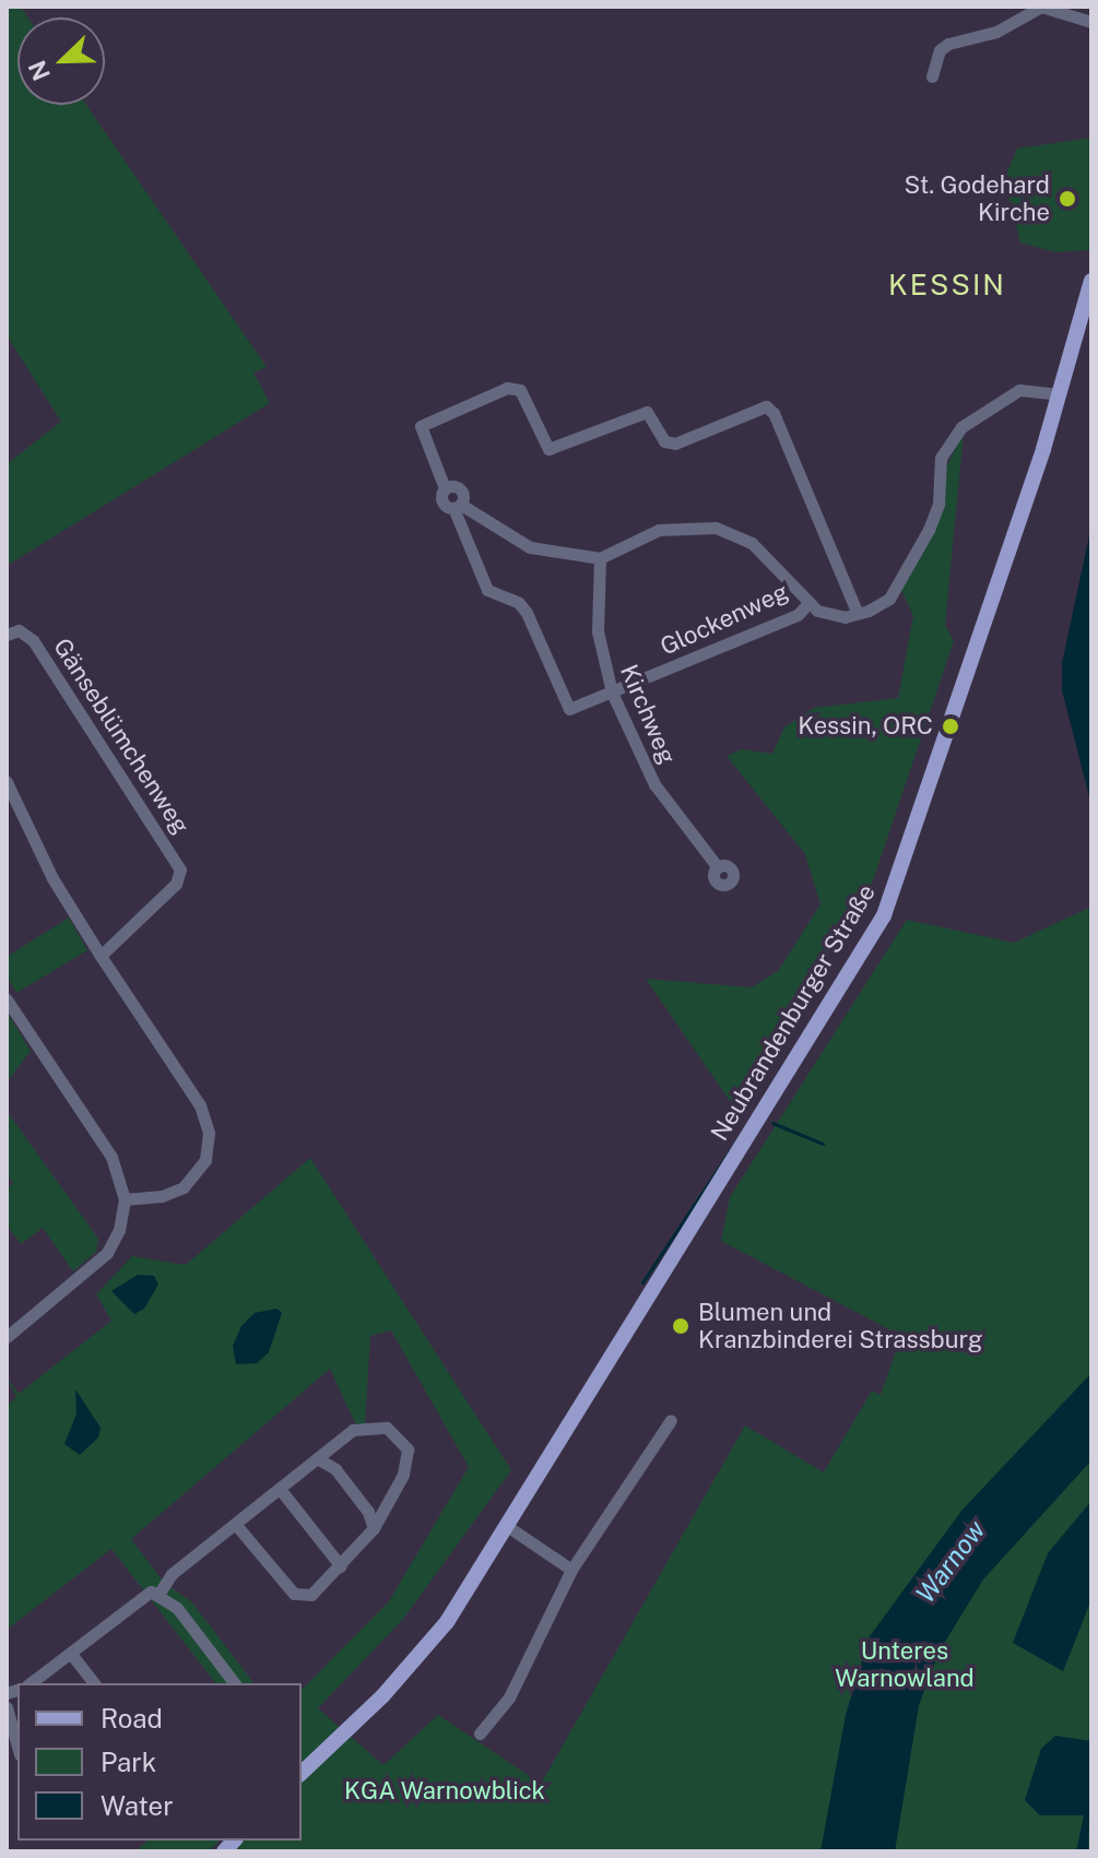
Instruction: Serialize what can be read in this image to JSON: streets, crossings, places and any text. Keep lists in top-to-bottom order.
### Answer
{
  "streets": {
    "main road": ["Neubrandenburger Straße"],
    "street": ["Glockenweg", "Kirchweg", "Gänseblümchenweg"]
  },
  "crossings": [
    ["Glockenweg", "Kirchweg"]
  ],
  "districts": ["KESSIN"],
  "water": ["Warnow"],
  "parks": ["Unteres Warnowland", "KGA Warnowblick"],
  "places": ["St. Godehard Kirche", "Kessin, ORC", "Blumen und Kranzbinderei Strassburg"],
  "legend": ["Road", "Park", "Water"],
  "north": "bottom left"
}
